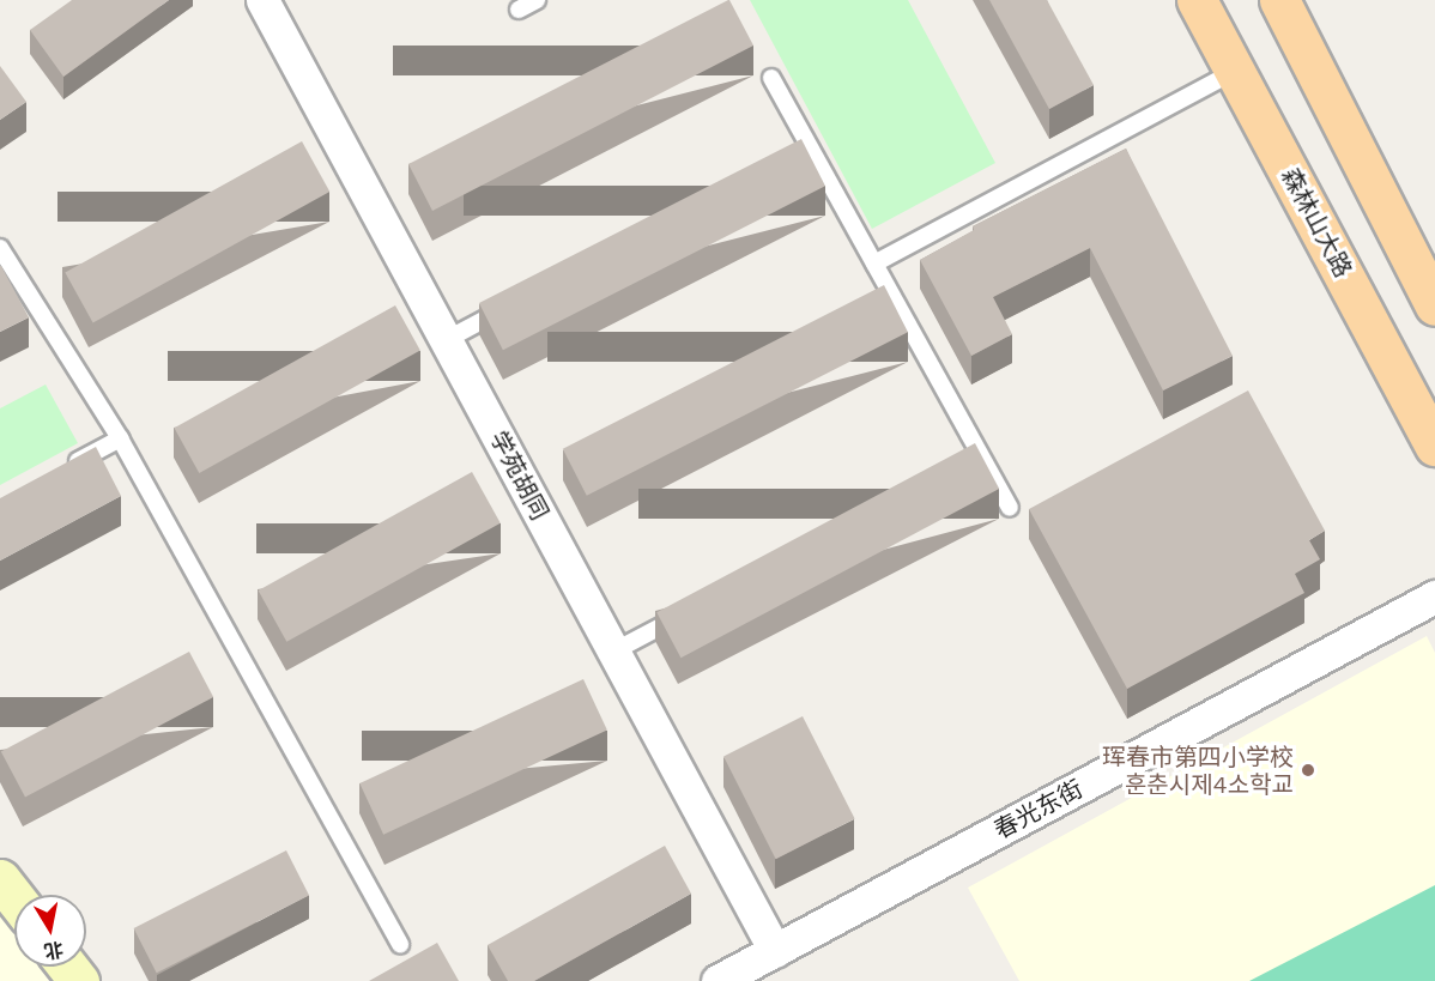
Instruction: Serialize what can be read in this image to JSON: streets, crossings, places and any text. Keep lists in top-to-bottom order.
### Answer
{
  "streets": {
    "main road": ["森林山大路"],
    "street": ["学苑胡同", "春光东街"]
  },
  "crossings": [
    ["学苑胡同", "春光东街"]
  ],
  "places": ["珲春市第四小学校 훈춘시제4소학교"],
  "north": "bottom"
}
